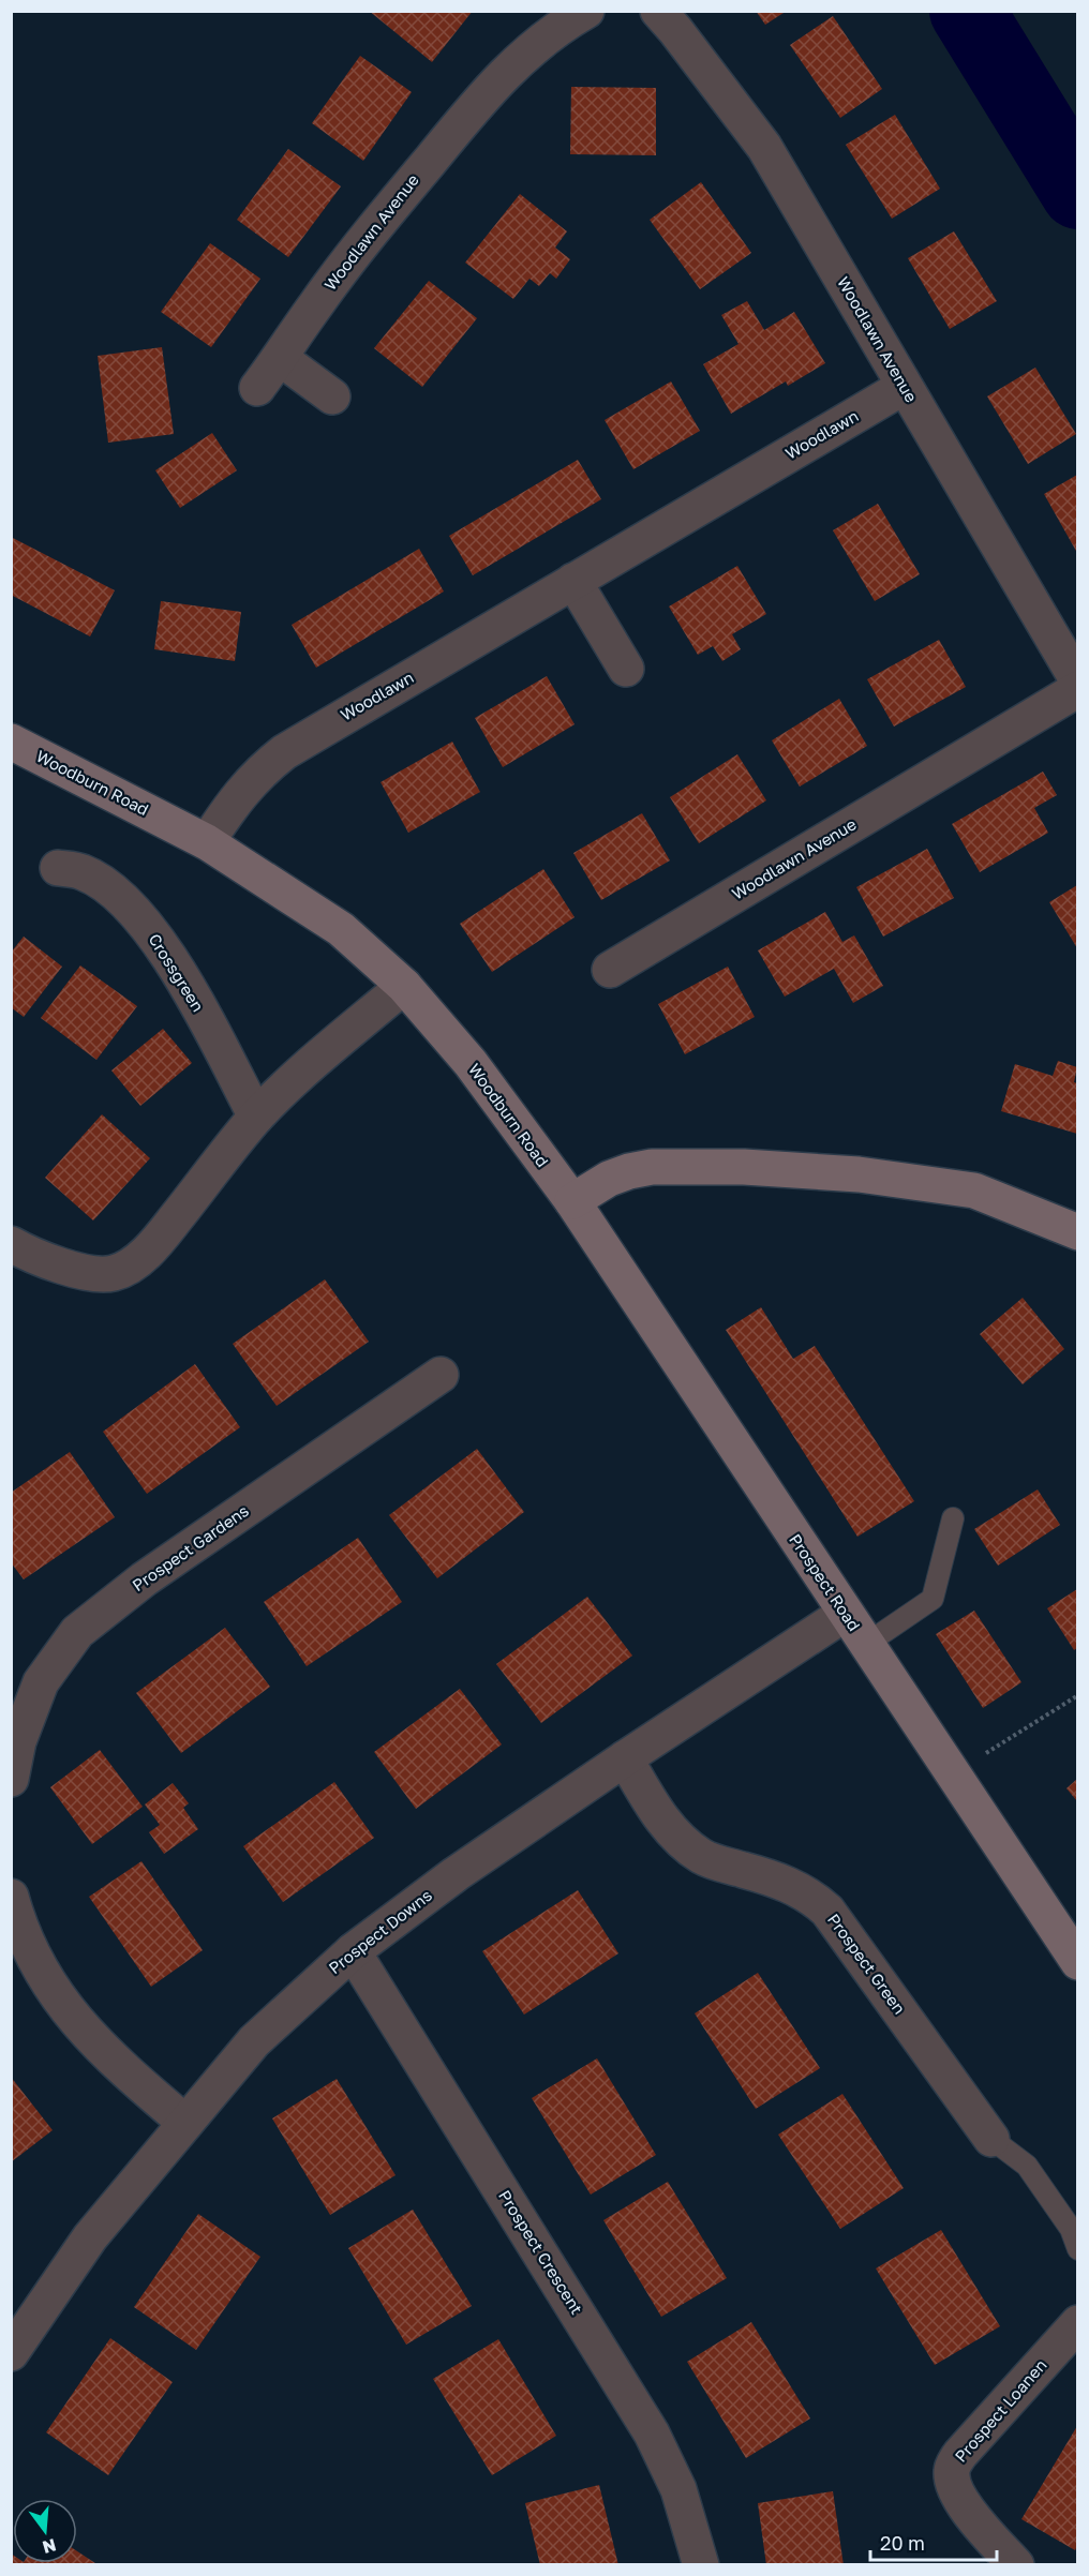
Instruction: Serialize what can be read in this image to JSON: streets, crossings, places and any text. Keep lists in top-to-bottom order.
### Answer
{
  "streets": {
    "street": [
      "Woodlawn Avenue",
      "Woodlawn",
      "Woodburn Road",
      "Crossgreen",
      "Prospect Gardens",
      "Prospect Road",
      "Prospect Downs",
      "Prospect Green",
      "Prospect Crescent",
      "Prospect Loanen"
    ]
  },
  "crossings": [
    ["Woodlawn Avenue", "Woodlawn"],
    ["Woodlawn", "Woodburn Road"],
    ["Woodburn Road", "Prospect Road"],
    ["Prospect Road", "Prospect Downs"],
    ["Prospect Downs", "Prospect Green"],
    ["Prospect Downs", "Prospect Crescent"]
  ],
  "scale_bar": "20 m",
  "north": "bottom"
}
